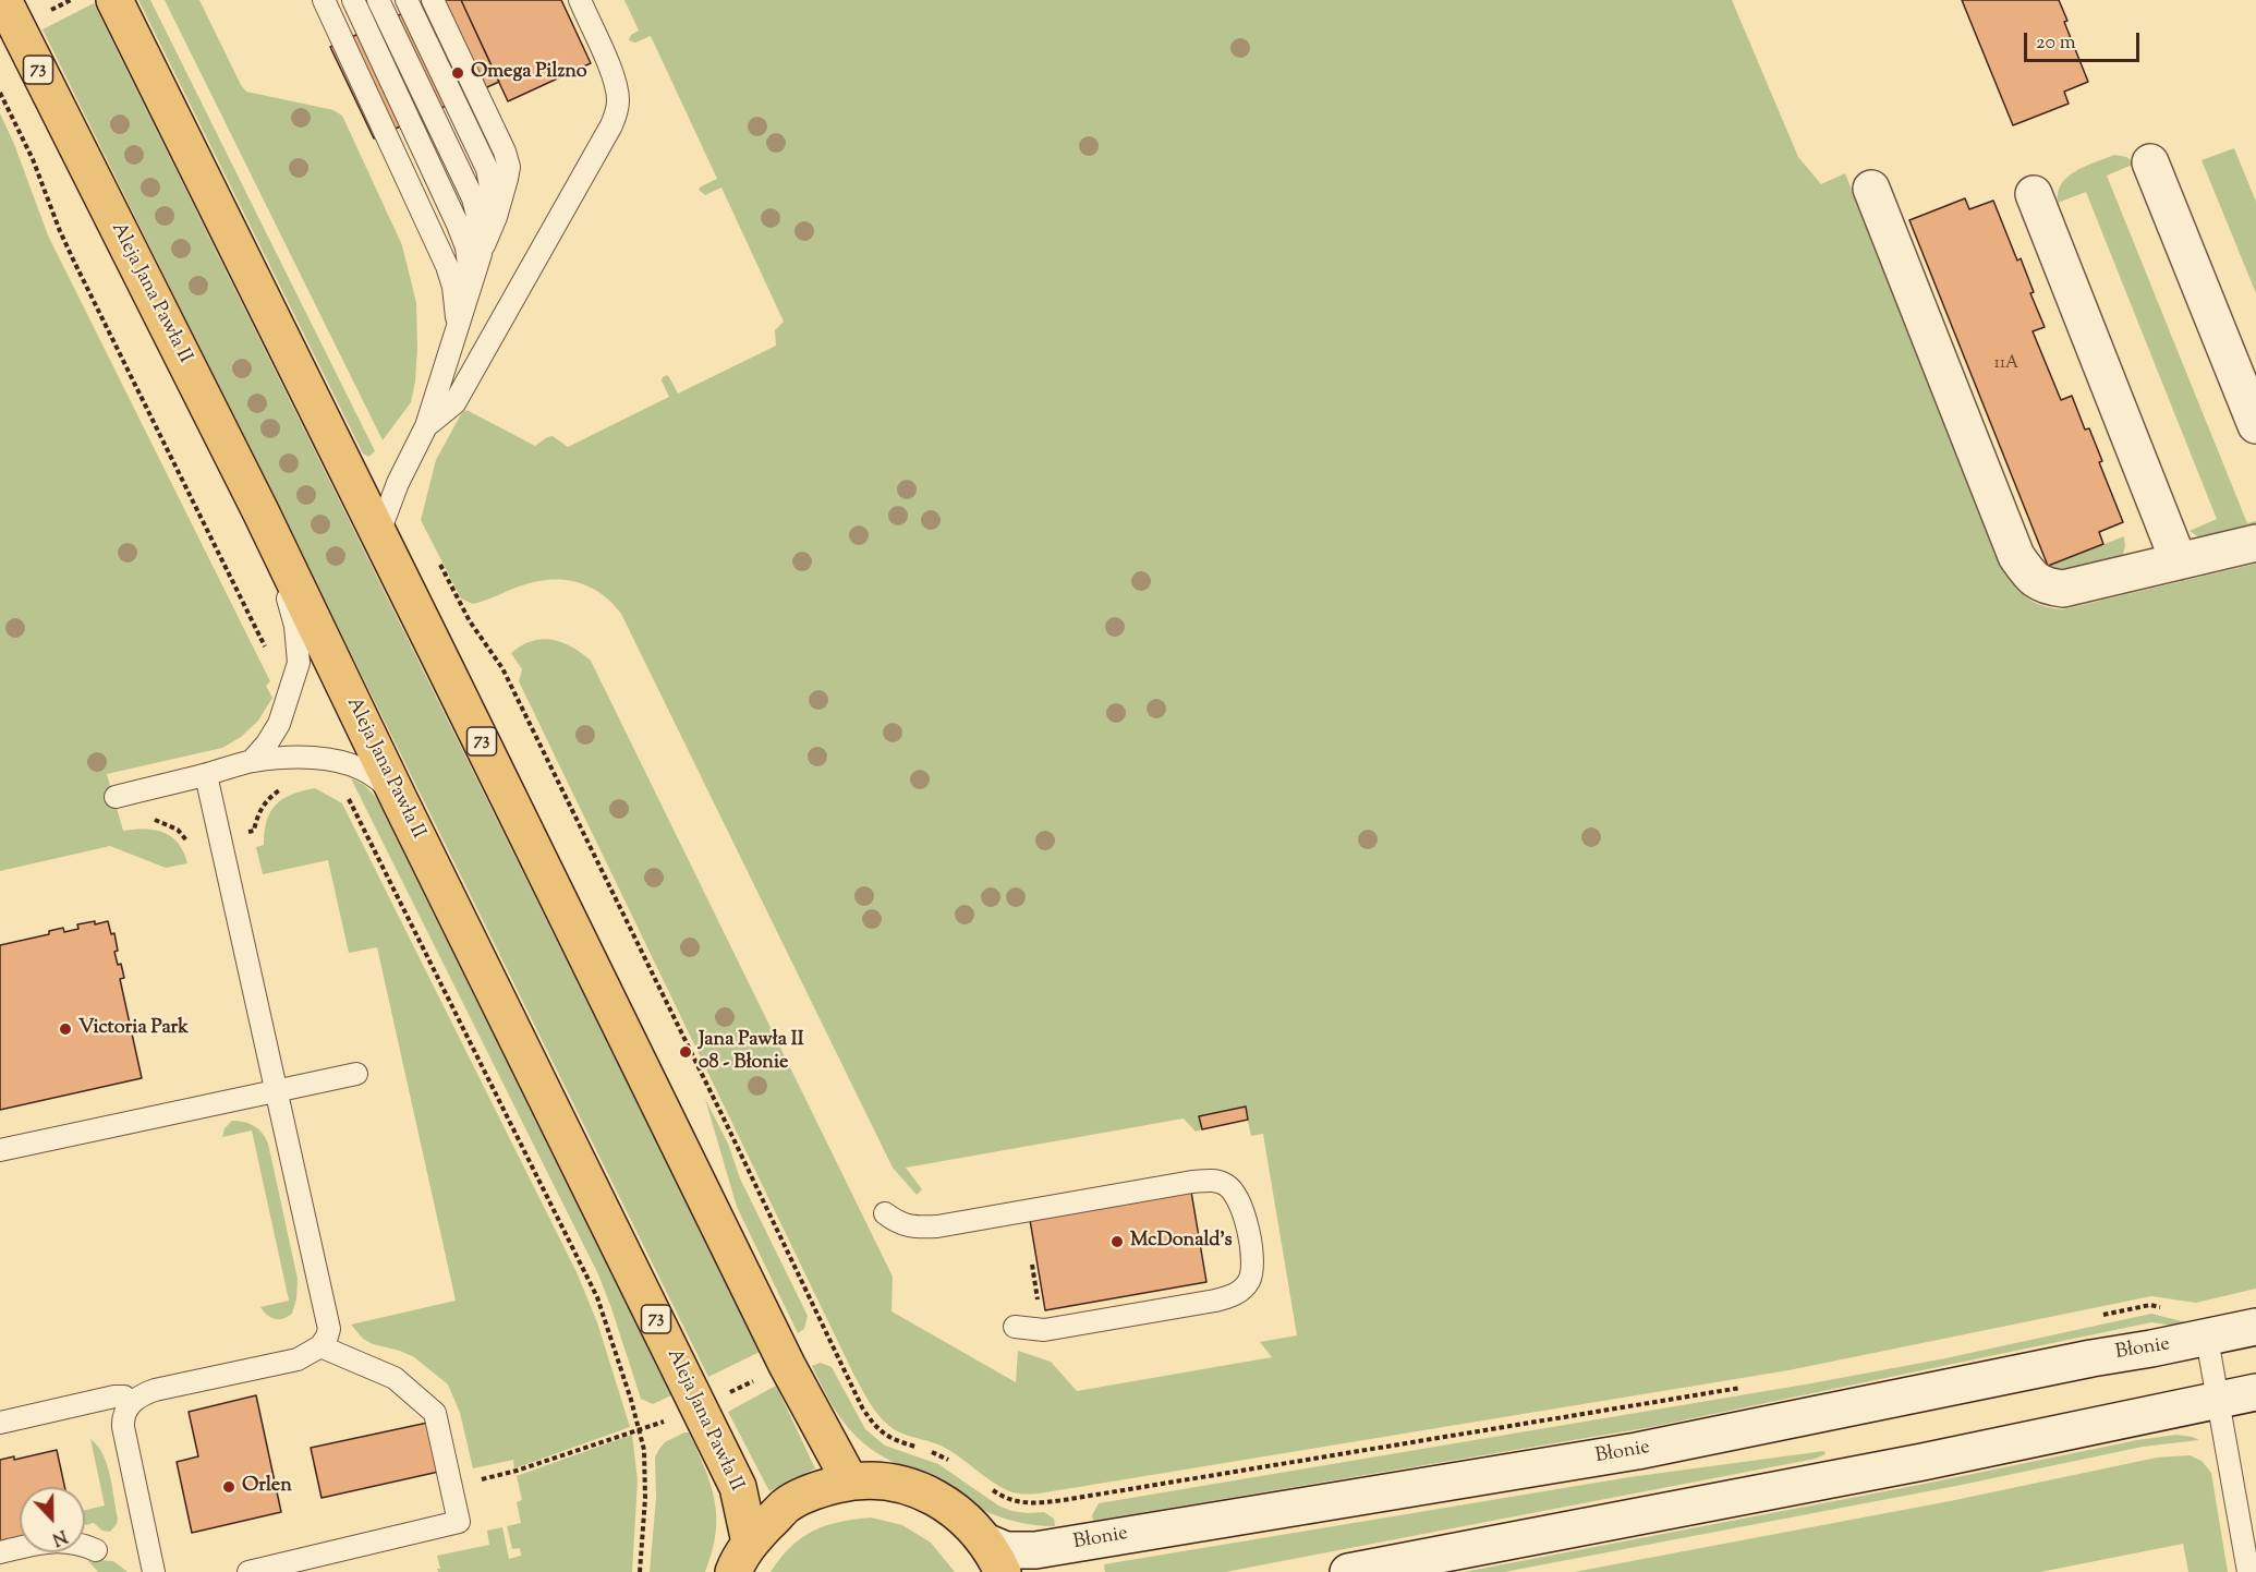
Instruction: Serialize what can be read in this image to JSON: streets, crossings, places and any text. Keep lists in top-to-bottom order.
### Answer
{
  "streets": {
    "main road": ["73", "Aleja Jana Pawła II", "Błonie"]
  },
  "crossings": [
    ["73", "Aleja Jana Pawła II"],
    ["73", "Błonie"]
  ],
  "places": [
    "Omega Pilzno",
    "Victoria Park",
    "Jana Pawła II 08 - Błonie",
    "McDonald's",
    "Orlen"
  ],
  "house_numbers": ["11A"],
  "scale_bar": "20 m",
  "north": "bottom"
}
